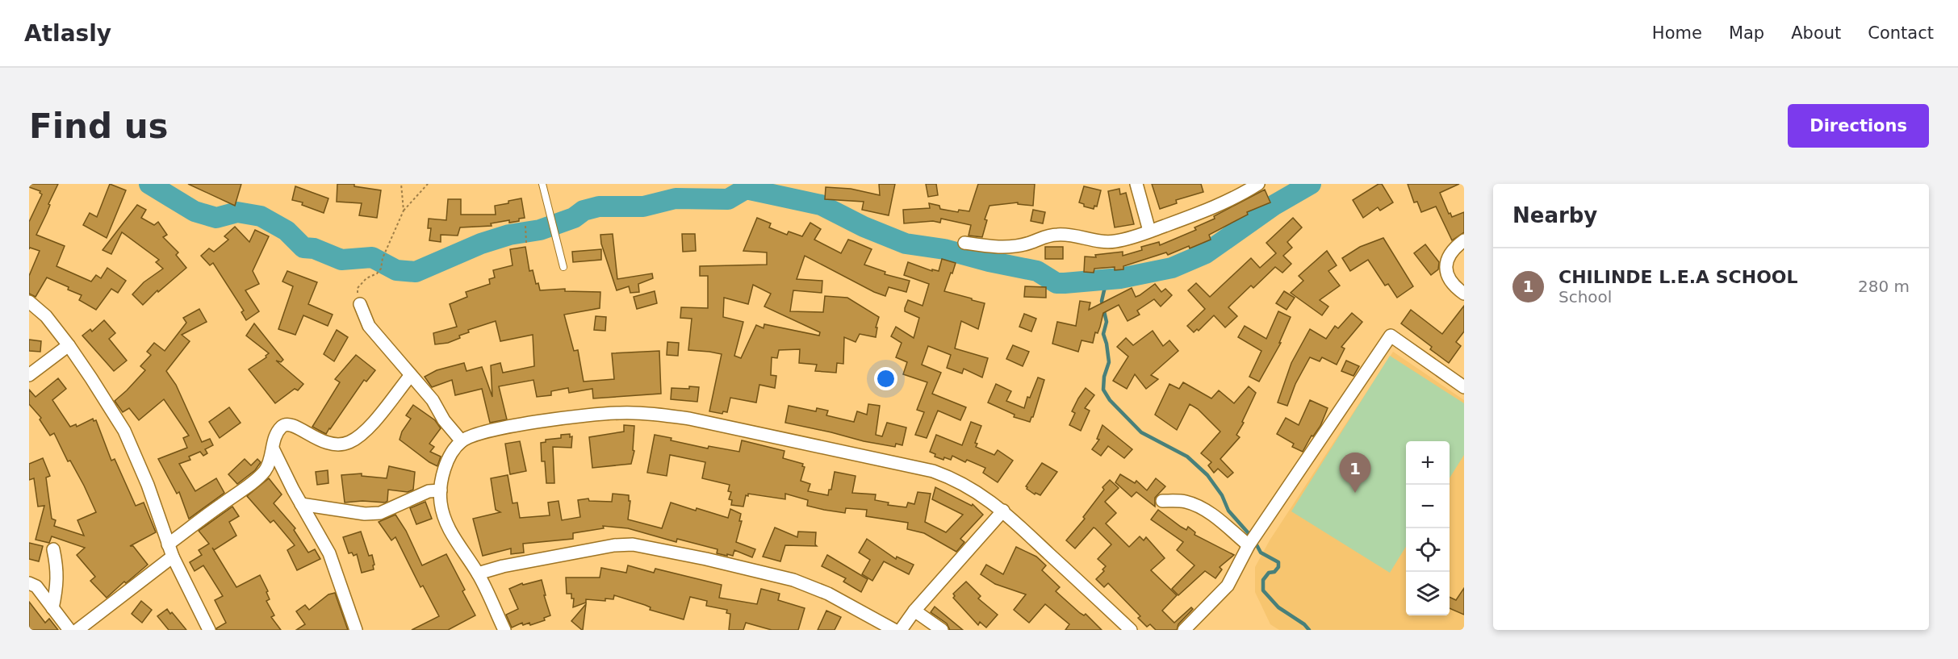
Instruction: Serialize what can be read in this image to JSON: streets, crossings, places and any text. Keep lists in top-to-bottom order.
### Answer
{
  "page": {
    "header": "Atlasly",
    "nav": [
      "Home",
      "Map",
      "About",
      "Contact"
    ],
    "buttons": "Directions",
    "title": "Find us",
    "heading": "Nearby",
    "list": [
      {
        "mark": "1",
        "name": "CHILINDE L.E.A SCHOOL",
        "note": "School",
        "value": "280 m"
      }
    ],
    "map_buttons": ["+", "−"],
    "pins": "1"
  }
}
